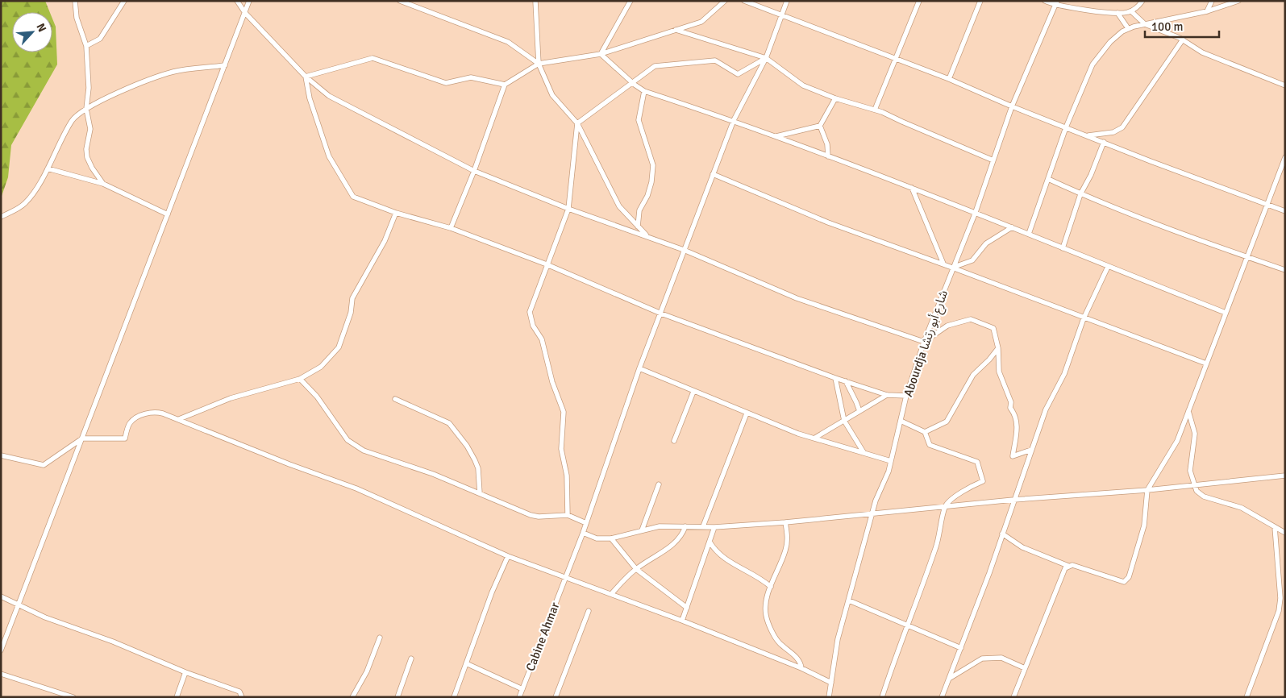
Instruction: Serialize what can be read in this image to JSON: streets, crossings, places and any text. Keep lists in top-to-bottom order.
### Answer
{
  "streets": {
    "street": ["Abourdja شارع أبو رتشا", "Cabine Ahmar"]
  },
  "scale_bar": "100 m",
  "north": "top right"
}
